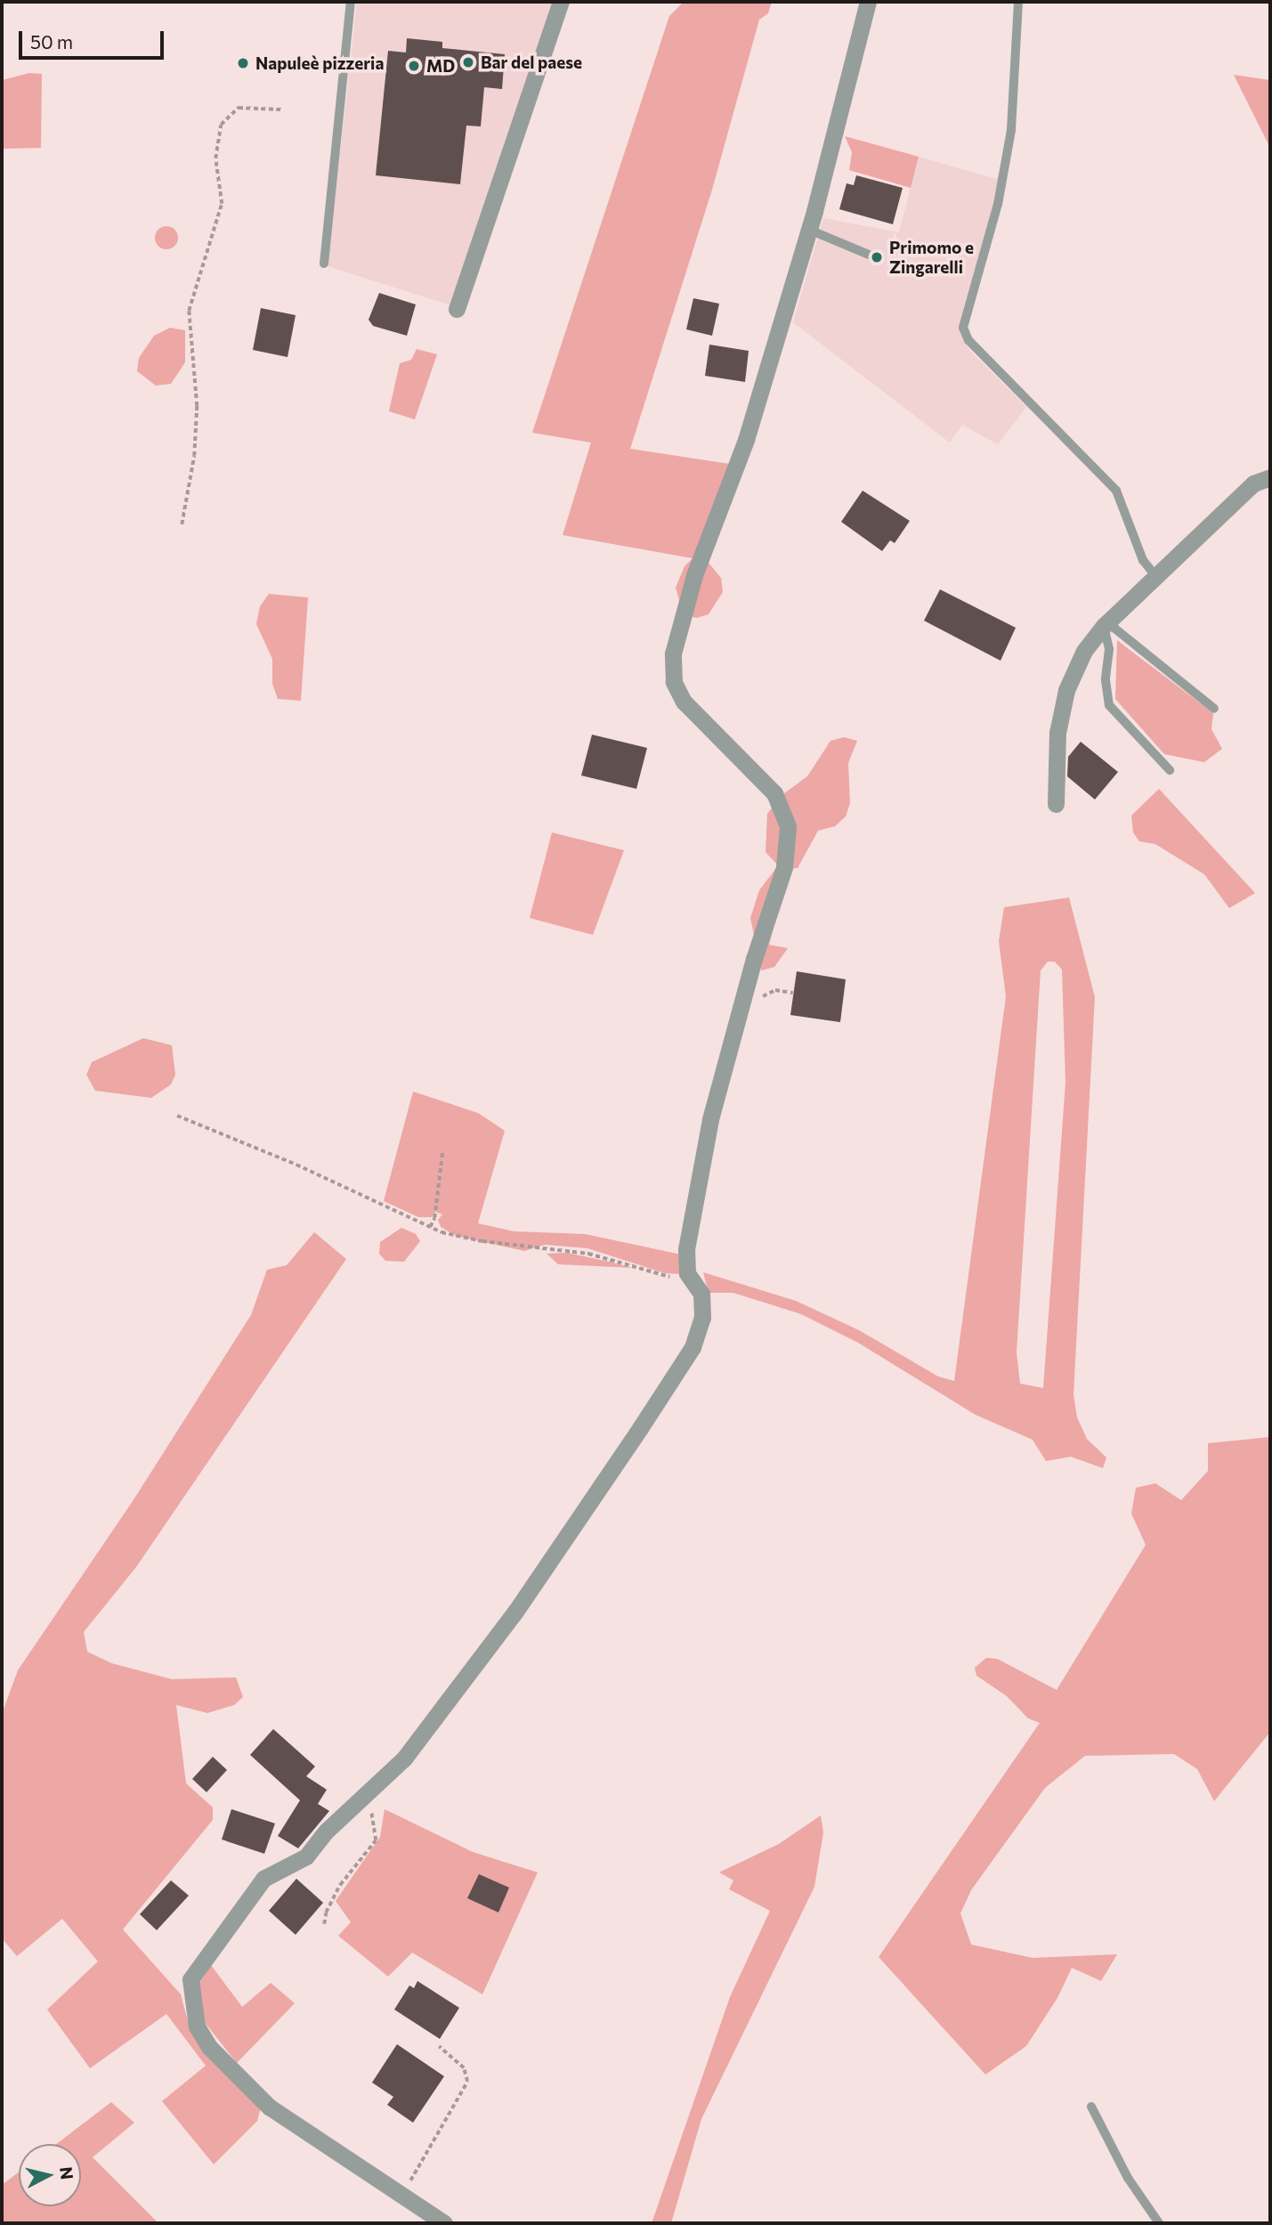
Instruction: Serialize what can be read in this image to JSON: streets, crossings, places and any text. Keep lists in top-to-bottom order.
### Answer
{
  "places": [
    "Bar del paese",
    "Napuleè pizzeria",
    "MD",
    "Primomo e Zingarelli"
  ],
  "scale_bar": "50 m",
  "north": "right"
}
